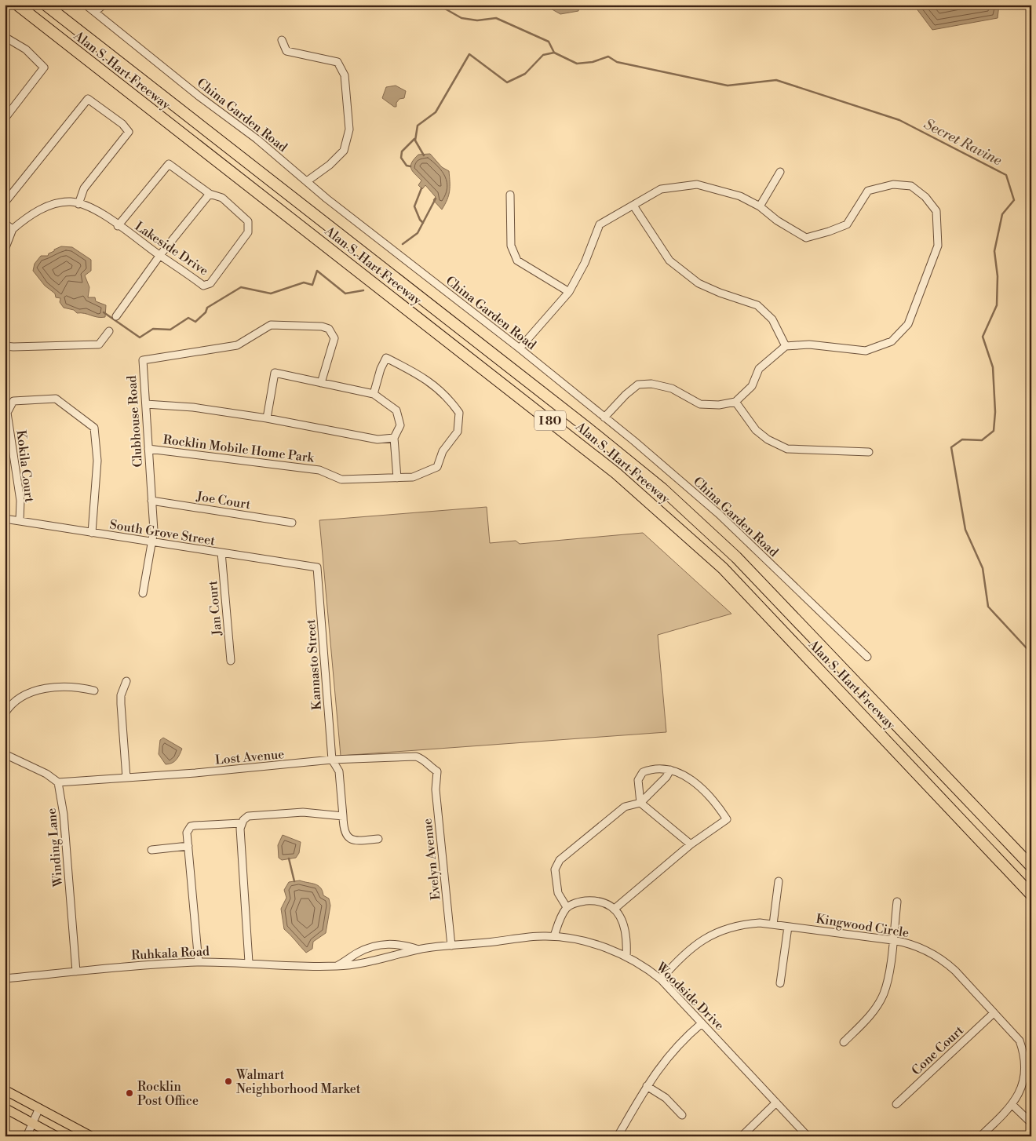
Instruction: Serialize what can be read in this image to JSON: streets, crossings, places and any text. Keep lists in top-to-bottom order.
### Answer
{
  "streets": {
    "highway": ["Alan S. Hart Freeway", "I 80"],
    "street": [
      "China Garden Road",
      "Lakeside Drive",
      "Clubhouse Road",
      "Rocklin Mobile Home Park",
      "Kokila Court",
      "Joe Court",
      "South Grove Street",
      "Jan Court",
      "Kannasto Street",
      "Lost Avenue",
      "Winding Lane",
      "Evelyn Avenue",
      "Kingwood Circle",
      "Ruhkala Road",
      "Woodside Drive",
      "Cone Court"
    ]
  },
  "crossings": [
    ["Clubhouse Road", "Rocklin Mobile Home Park"],
    ["Clubhouse Road", "Joe Court"],
    ["Clubhouse Road", "South Grove Street"],
    ["Kokila Court", "South Grove Street"],
    ["South Grove Street", "Jan Court"],
    ["South Grove Street", "Kannasto Street"],
    ["Kannasto Street", "Lost Avenue"],
    ["Lost Avenue", "Winding Lane"],
    ["Lost Avenue", "Evelyn Avenue"],
    ["Winding Lane", "Ruhkala Road"],
    ["Evelyn Avenue", "Ruhkala Road"],
    ["Evelyn Avenue", "Woodside Drive"],
    ["Kingwood Circle", "Woodside Drive"],
    ["Kingwood Circle", "Cone Court"],
    ["Ruhkala Road", "Woodside Drive"]
  ],
  "water": ["Secret Ravine"],
  "places": ["Walmart Neighborhood Market", "Rocklin Post Office"]
}
